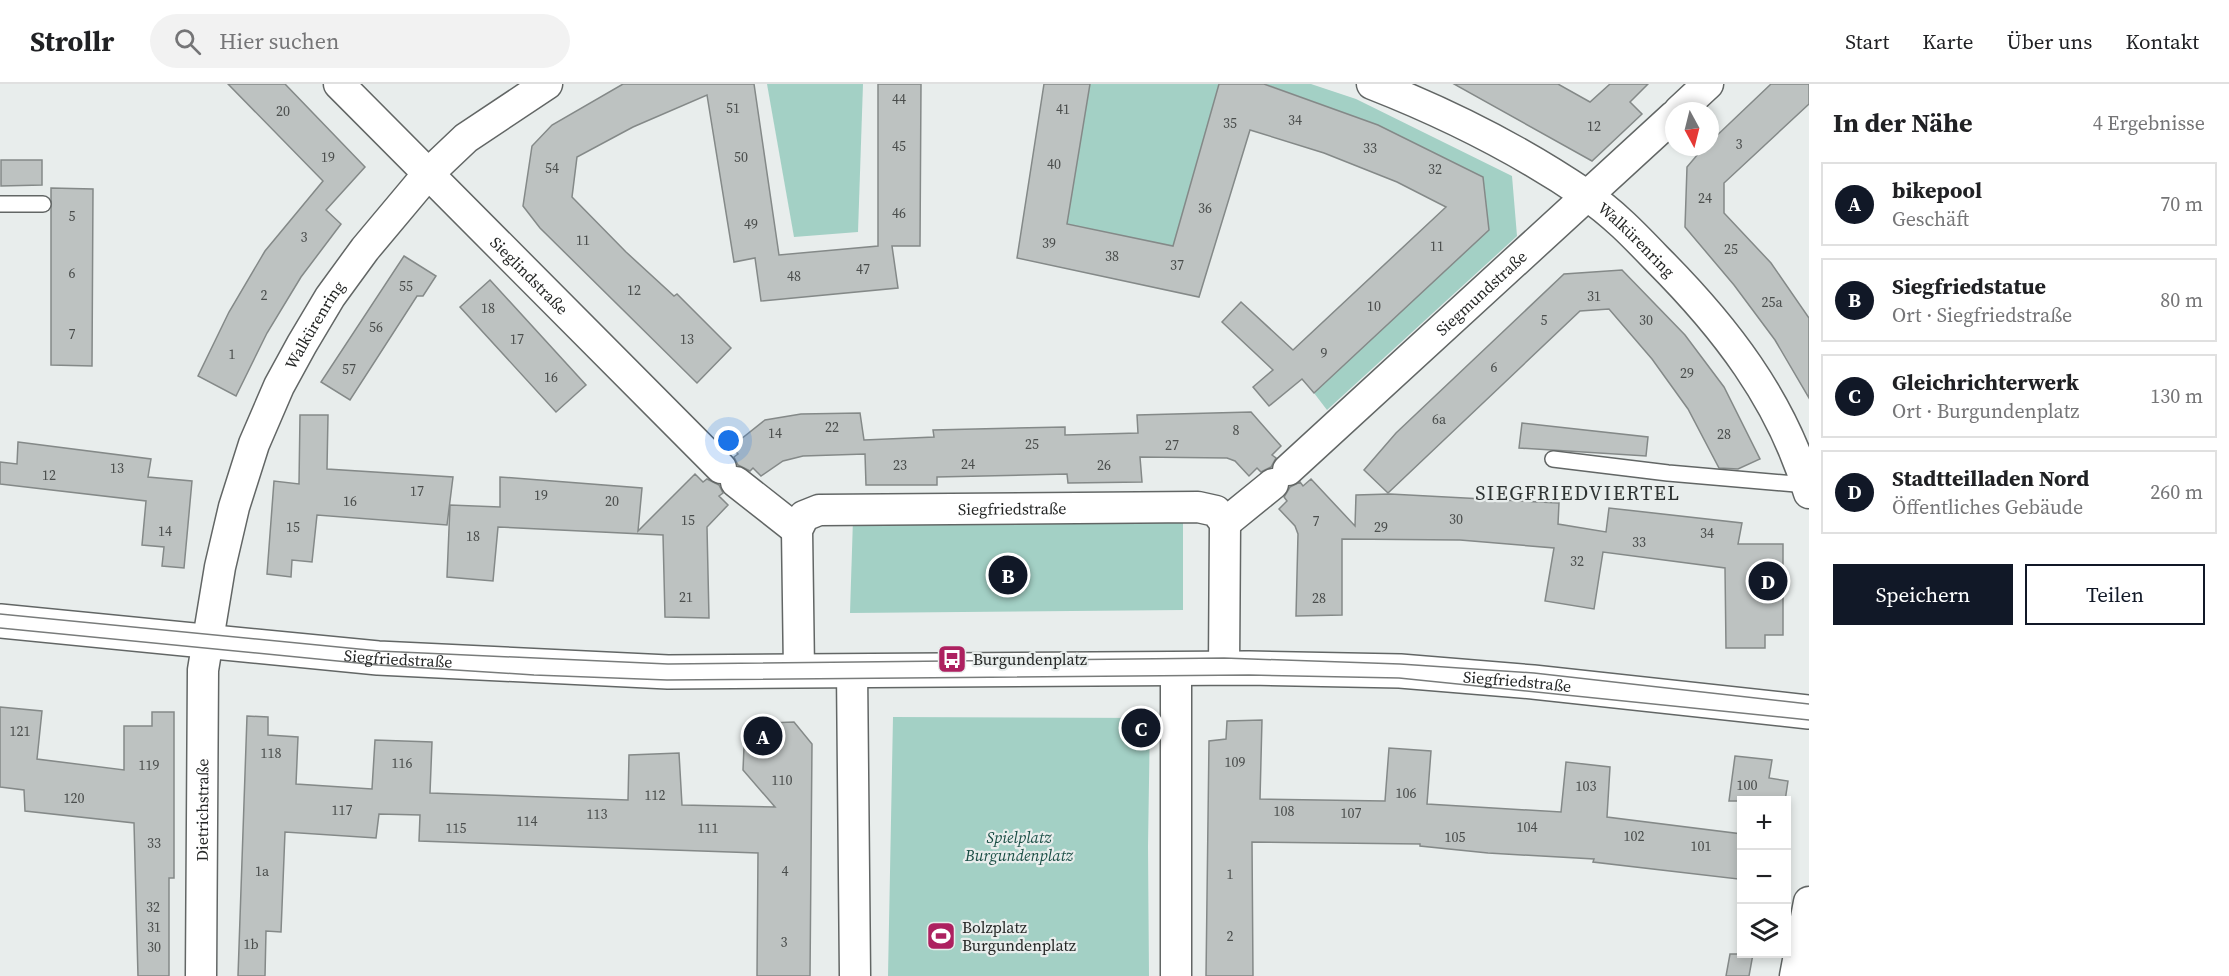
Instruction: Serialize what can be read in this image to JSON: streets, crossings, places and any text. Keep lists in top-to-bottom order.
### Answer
{
  "streets": {
    "street": [
      "Walkürenring",
      "Sieglindstraße",
      "Siegmundstraße",
      "Siegfriedstraße",
      "Dietrichstraße"
    ]
  },
  "crossings": [
    ["Walkürenring", "Sieglindstraße"],
    ["Walkürenring", "Siegmundstraße"],
    ["Walkürenring", "Siegfriedstraße"],
    ["Walkürenring", "Dietrichstraße"],
    ["Sieglindstraße", "Siegfriedstraße"],
    ["Siegmundstraße", "Siegfriedstraße"],
    ["Siegfriedstraße", "Dietrichstraße"]
  ],
  "districts": ["SIEGFRIEDVIERTEL"],
  "parks": ["Spielplatz Burgundenplatz"],
  "places": {
    "bus stop": ["Burgundenplatz"],
    "sports": ["Bolzplatz Burgundenplatz"]
  },
  "house_numbers": [
    "44",
    "51",
    "41",
    "20",
    "34",
    "35",
    "12",
    "3",
    "45",
    "33",
    "19",
    "50",
    "40",
    "54",
    "32",
    "24",
    "36",
    "46",
    "5",
    "49",
    "3",
    "11",
    "39",
    "11",
    "25",
    "38",
    "37",
    "47",
    "6",
    "48",
    "55",
    "12",
    "2",
    "31",
    "25a",
    "10",
    "18",
    "5",
    "30",
    "56",
    "7",
    "17",
    "13",
    "9",
    "1",
    "6",
    "57",
    "29",
    "16",
    "6a",
    "22",
    "8",
    "14",
    "28",
    "25",
    "27",
    "24",
    "23",
    "26",
    "13",
    "12",
    "17",
    "19",
    "16",
    "20",
    "30",
    "15",
    "7",
    "15",
    "29",
    "14",
    "34",
    "18",
    "33",
    "32",
    "21",
    "28",
    "121",
    "118",
    "109",
    "116",
    "119",
    "110",
    "100",
    "103",
    "106",
    "112",
    "120",
    "117",
    "108",
    "107",
    "113",
    "114",
    "104",
    "115",
    "111",
    "102",
    "105",
    "33",
    "101",
    "1a",
    "4",
    "1",
    "32",
    "31",
    "2",
    "3",
    "1b",
    "30"
  ],
  "north": "bottom",
  "page": {
    "header": "Strollr",
    "search": "Hier suchen",
    "nav": [
      "Start",
      "Karte",
      "Über uns",
      "Kontakt"
    ],
    "heading": ["In der Nähe", "4 Ergebnisse"],
    "list": [
      {
        "mark": "A",
        "name": "bikepool",
        "note": "Geschäft",
        "value": "70 m"
      },
      {
        "mark": "B",
        "name": "Siegfriedstatue",
        "note": "Ort · Siegfriedstraße",
        "value": "80 m"
      },
      {
        "mark": "C",
        "name": "Gleichrichterwerk",
        "note": "Ort · Burgundenplatz",
        "value": "130 m"
      },
      {
        "mark": "D",
        "name": "Stadtteilladen Nord",
        "note": "Öffentliches Gebäude",
        "value": "260 m"
      }
    ],
    "buttons": ["Speichern", "Teilen"],
    "pins": [
      "B",
      "D",
      "C",
      "A"
    ],
    "map_buttons": ["+", "−"]
  }
}
